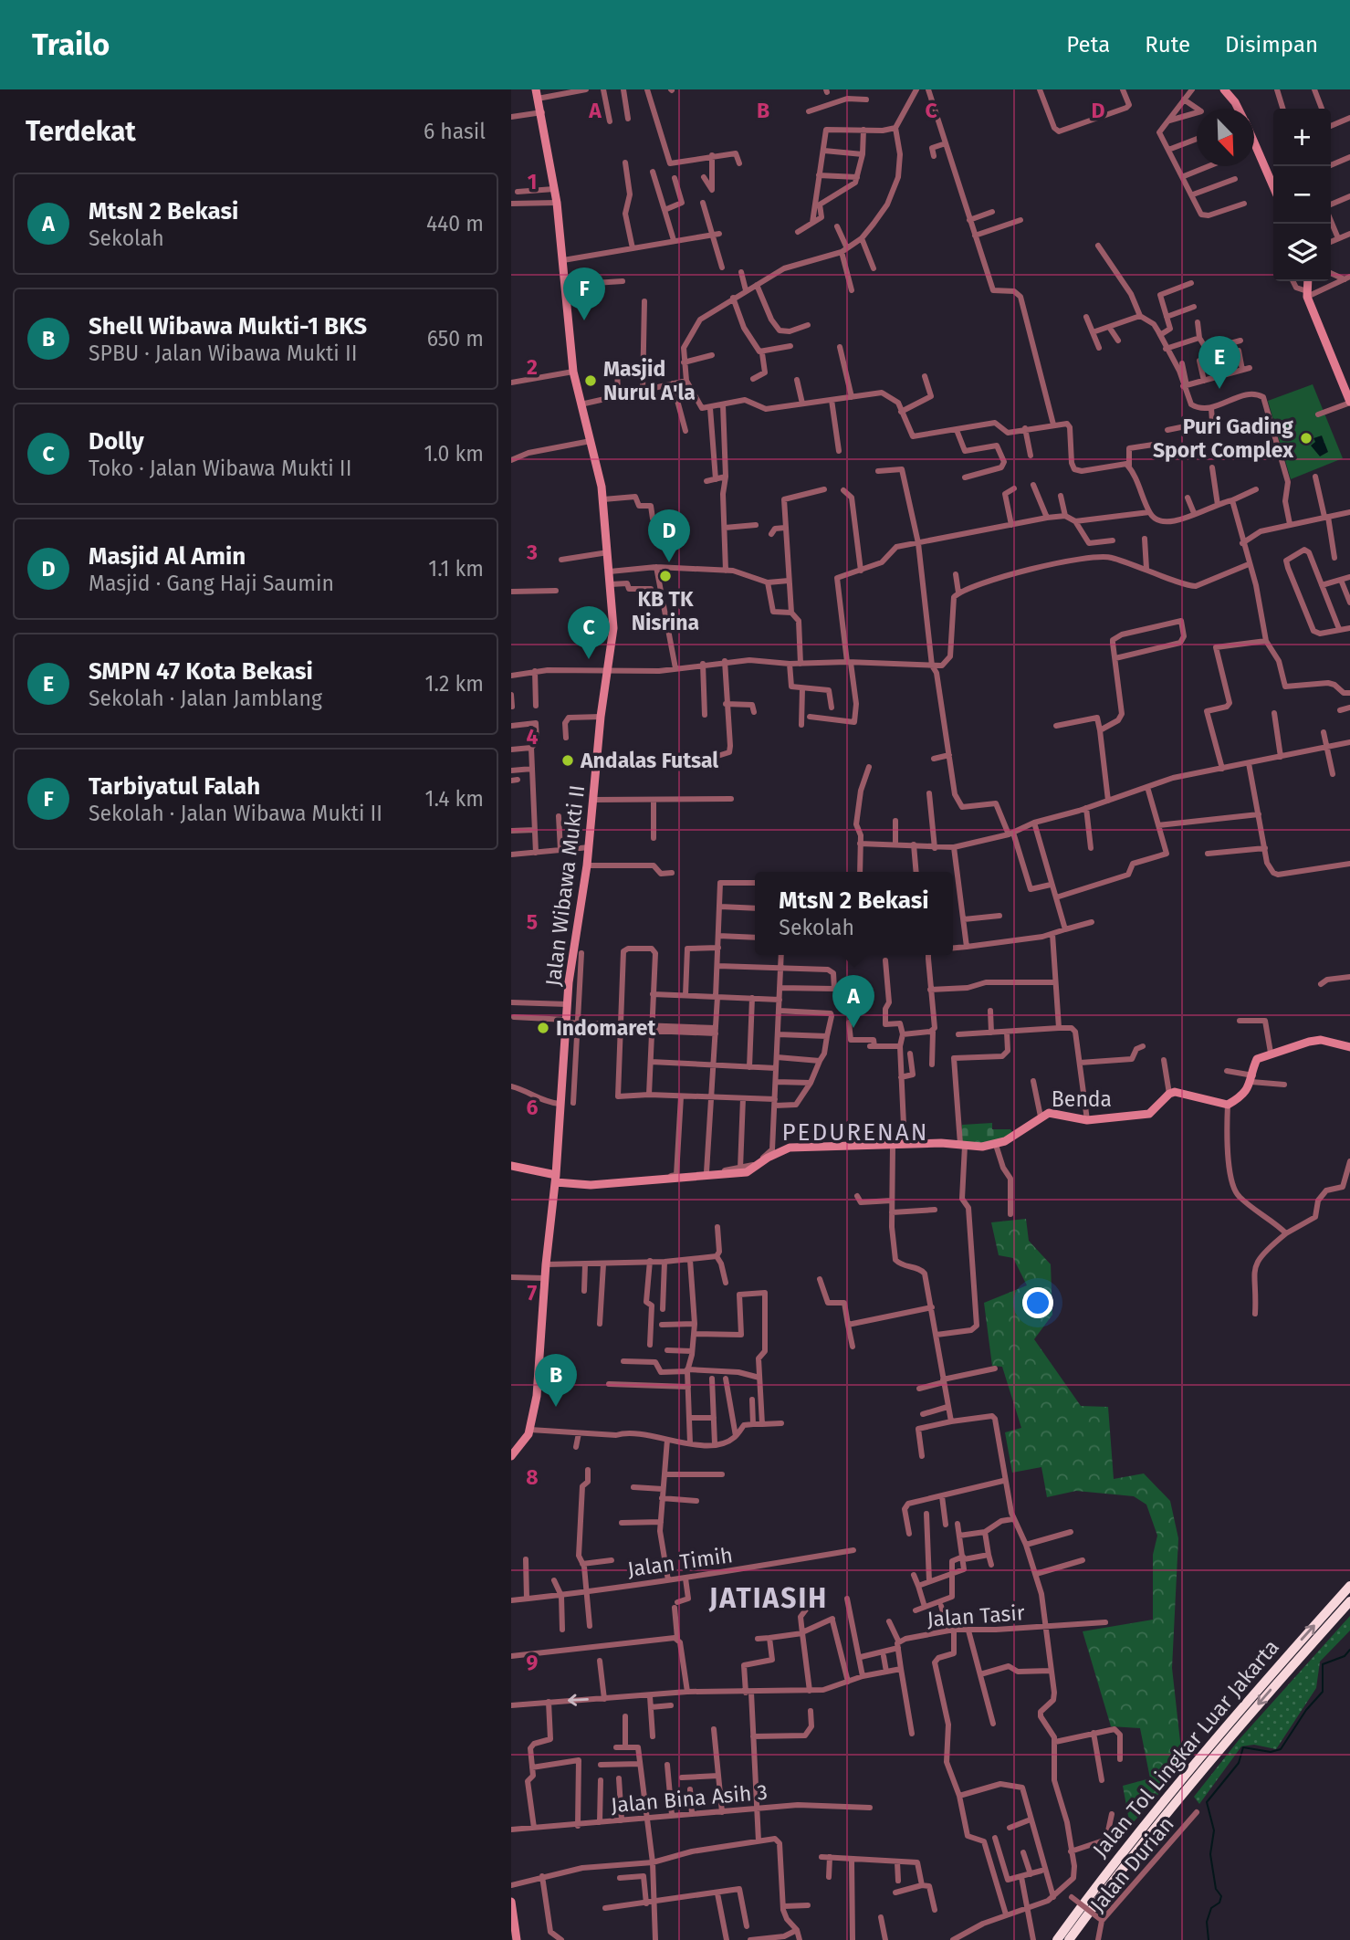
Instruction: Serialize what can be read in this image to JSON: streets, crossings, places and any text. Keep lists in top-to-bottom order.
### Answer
{
  "streets": {
    "highway": ["Jalan Tol Lingkar Luar Jakarta"],
    "main road": ["Jalan Wibawa Mukti II", "Benda"],
    "street": [
      "Jalan Timih",
      "Jalan Tasir",
      "Jalan Bina Asih 3",
      "Jalan Durian"
    ]
  },
  "districts": ["PEDURENAN", "JATIASIH"],
  "places": [
    "Masjid Nurul A'la",
    "Puri Gading Sport Complex",
    "KB TK Nisrina",
    "Andalas Futsal",
    "Indomaret"
  ],
  "north": "bottom right",
  "page": {
    "header": "Trailo",
    "nav": ["Peta", "Rute", "Disimpan"],
    "heading": ["Terdekat", "6 hasil"],
    "map_buttons": ["+", "−"],
    "list": [
      {
        "mark": "A",
        "name": "MtsN 2 Bekasi",
        "note": "Sekolah",
        "value": "440 m"
      },
      {
        "mark": "B",
        "name": "Shell Wibawa Mukti-1 BKS",
        "note": "SPBU · Jalan Wibawa Mukti II",
        "value": "650 m"
      },
      {
        "mark": "C",
        "name": "Dolly",
        "note": "Toko · Jalan Wibawa Mukti II",
        "value": "1.0 km"
      },
      {
        "mark": "D",
        "name": "Masjid Al Amin",
        "note": "Masjid · Gang Haji Saumin",
        "value": "1.1 km"
      },
      {
        "mark": "E",
        "name": "SMPN 47 Kota Bekasi",
        "note": "Sekolah · Jalan Jamblang",
        "value": "1.2 km"
      },
      {
        "mark": "F",
        "name": "Tarbiyatul Falah",
        "note": "Sekolah · Jalan Wibawa Mukti II",
        "value": "1.4 km"
      }
    ],
    "pins": [
      "F",
      "E",
      "D",
      "C",
      "A",
      "B"
    ],
    "popup": ["MtsN 2 Bekasi", "Sekolah"]
  },
  "grid": {
    "columns": [
      "A",
      "B",
      "C",
      "D"
    ],
    "rows": [
      "1",
      "2",
      "3",
      "4",
      "5",
      "6",
      "7",
      "8",
      "9"
    ]
  }
}
